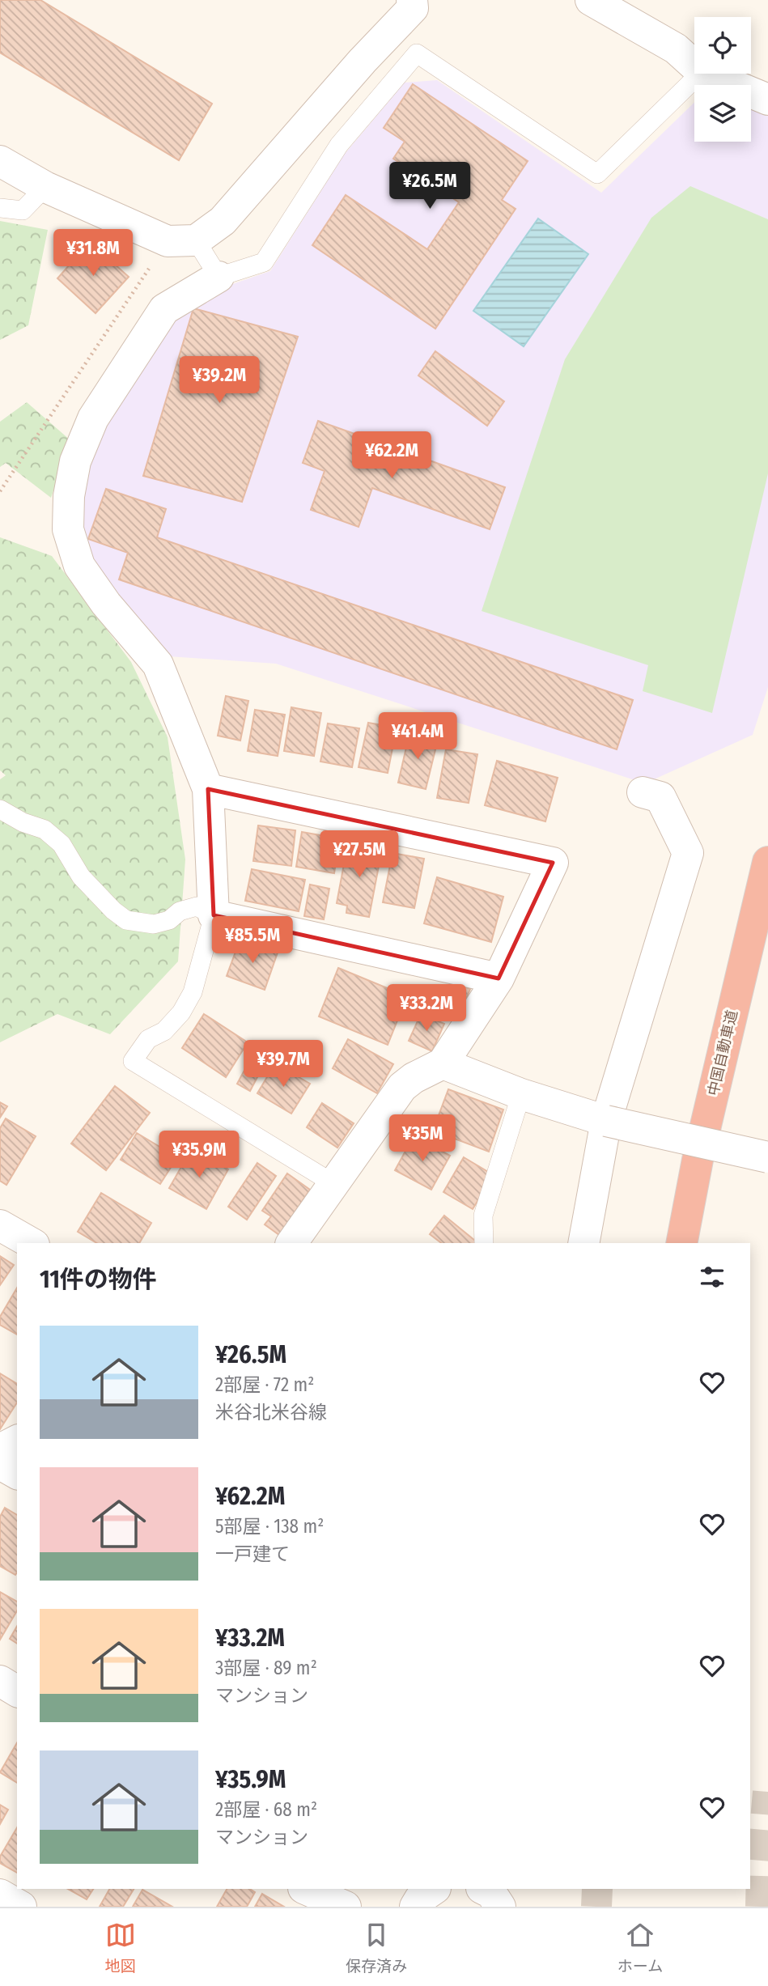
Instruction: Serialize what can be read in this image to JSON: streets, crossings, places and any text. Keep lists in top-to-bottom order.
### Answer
{
  "streets": {
    "highway": ["中国自動車道"]
  },
  "page": {
    "price": [
      "¥26.5M",
      "¥31.8M",
      "¥39.2M",
      "¥62.2M",
      "¥41.4M",
      "¥27.5M",
      "¥85.5M",
      "¥33.2M",
      "¥39.7M",
      "¥35M",
      "¥35.9M"
    ],
    "heading": "11件の物件",
    "list": [
      {
        "name": "¥26.5M",
        "note": "2部屋 · 72 m² · 米谷北米谷線"
      },
      {
        "name": "¥62.2M",
        "note": "5部屋 · 138 m² · 一戸建て"
      },
      {
        "name": "¥33.2M",
        "note": "3部屋 · 89 m² · マンション"
      },
      {
        "name": "¥35.9M",
        "note": "2部屋 · 68 m² · マンション"
      }
    ],
    "tabs": ["地図", "保存済み", "ホーム"]
  }
}
